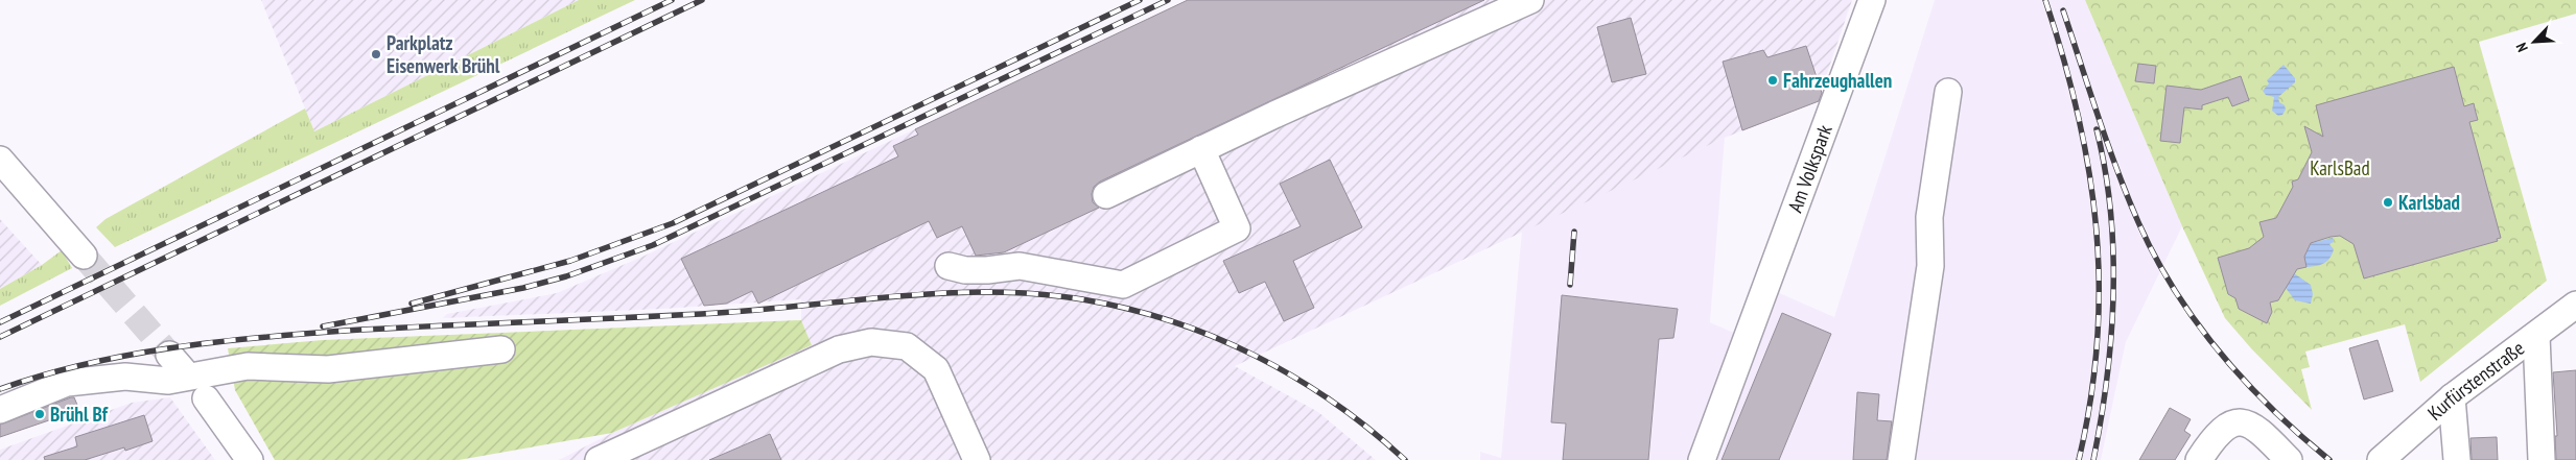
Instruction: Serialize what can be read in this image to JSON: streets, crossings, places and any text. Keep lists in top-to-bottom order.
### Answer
{
  "streets": {
    "street": ["Am Volkspark", "Kurfürstenstraße"]
  },
  "parks": ["KarlsBad"],
  "places": [
    "Parkplatz Eisenwerk Brühl",
    "Fahrzeughallen",
    "Karlsbad",
    "Brühl Bf"
  ],
  "north": "bottom left"
}
